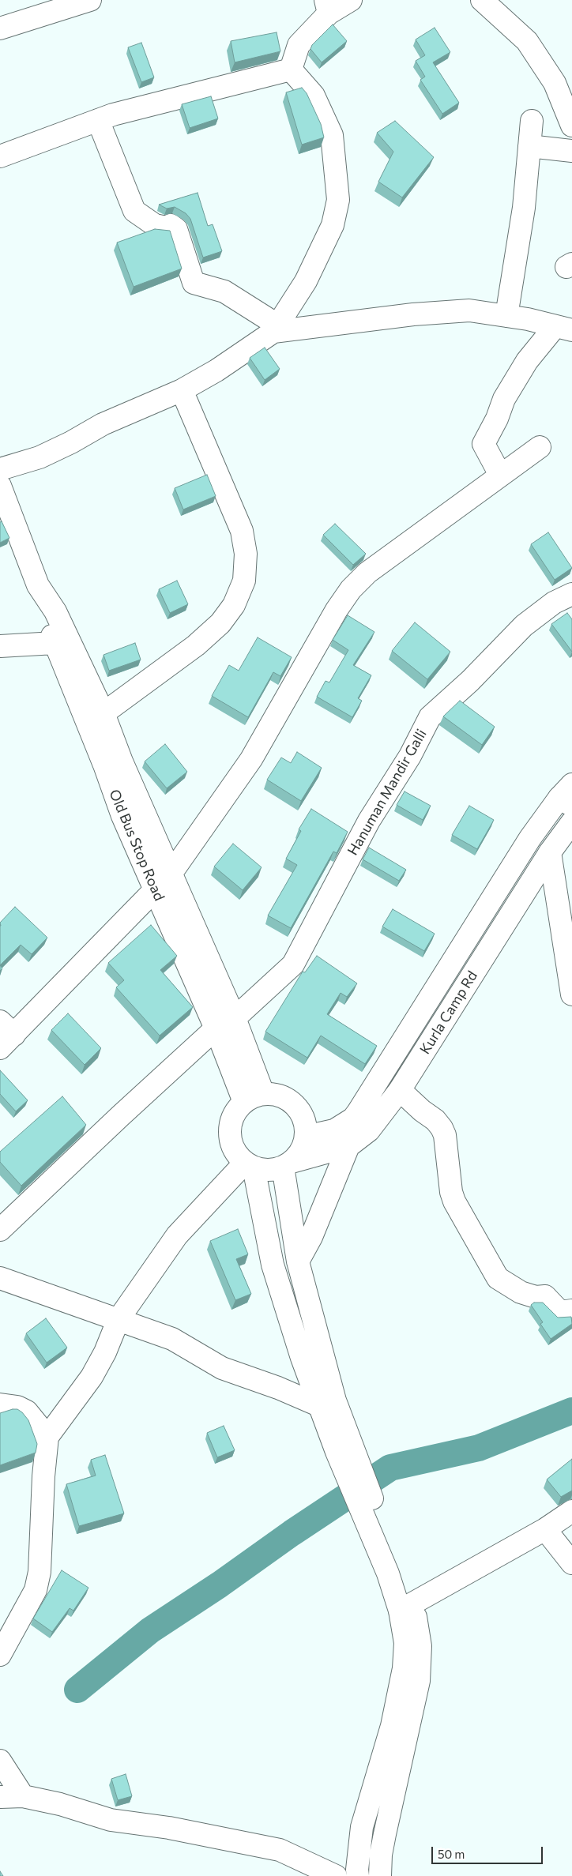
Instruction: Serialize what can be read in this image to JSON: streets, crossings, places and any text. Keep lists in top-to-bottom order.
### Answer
{
  "streets": {
    "street": ["Hanuman Mandir Galli", "Old Bus Stop Road", "Kurla Camp Rd"]
  },
  "crossings": [
    ["Hanuman Mandir Galli", "Old Bus Stop Road"],
    ["Old Bus Stop Road", "Kurla Camp Rd"]
  ],
  "scale_bar": "50 m"
}
